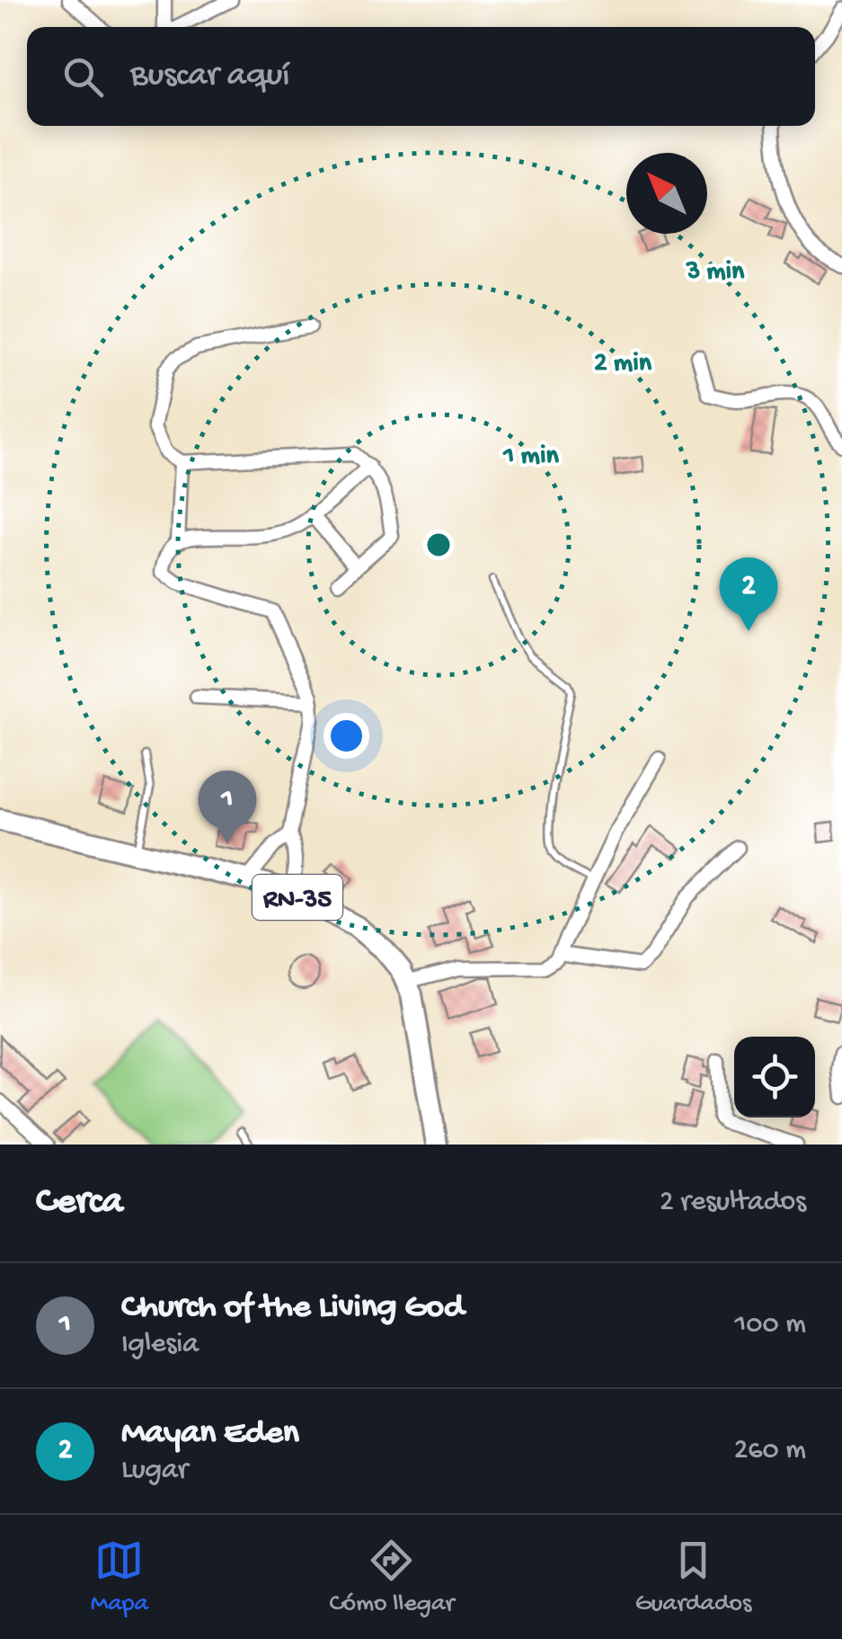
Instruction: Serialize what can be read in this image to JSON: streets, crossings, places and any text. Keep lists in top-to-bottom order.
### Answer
{
  "streets": {
    "main road": ["RN-35"]
  },
  "north": "top left",
  "page": {
    "search": "Buscar aquí",
    "pins": ["2", "1"],
    "heading": ["Cerca", "2 resultados"],
    "list": [
      {
        "mark": "1",
        "name": "Church of the Living God",
        "note": "Iglesia",
        "value": "100 m"
      },
      {
        "mark": "2",
        "name": "Mayan Eden",
        "note": "Lugar",
        "value": "260 m"
      }
    ],
    "nav": ["Mapa", "Cómo llegar", "Guardados"]
  },
  "rings": ["3 min", "2 min", "1 min"]
}
